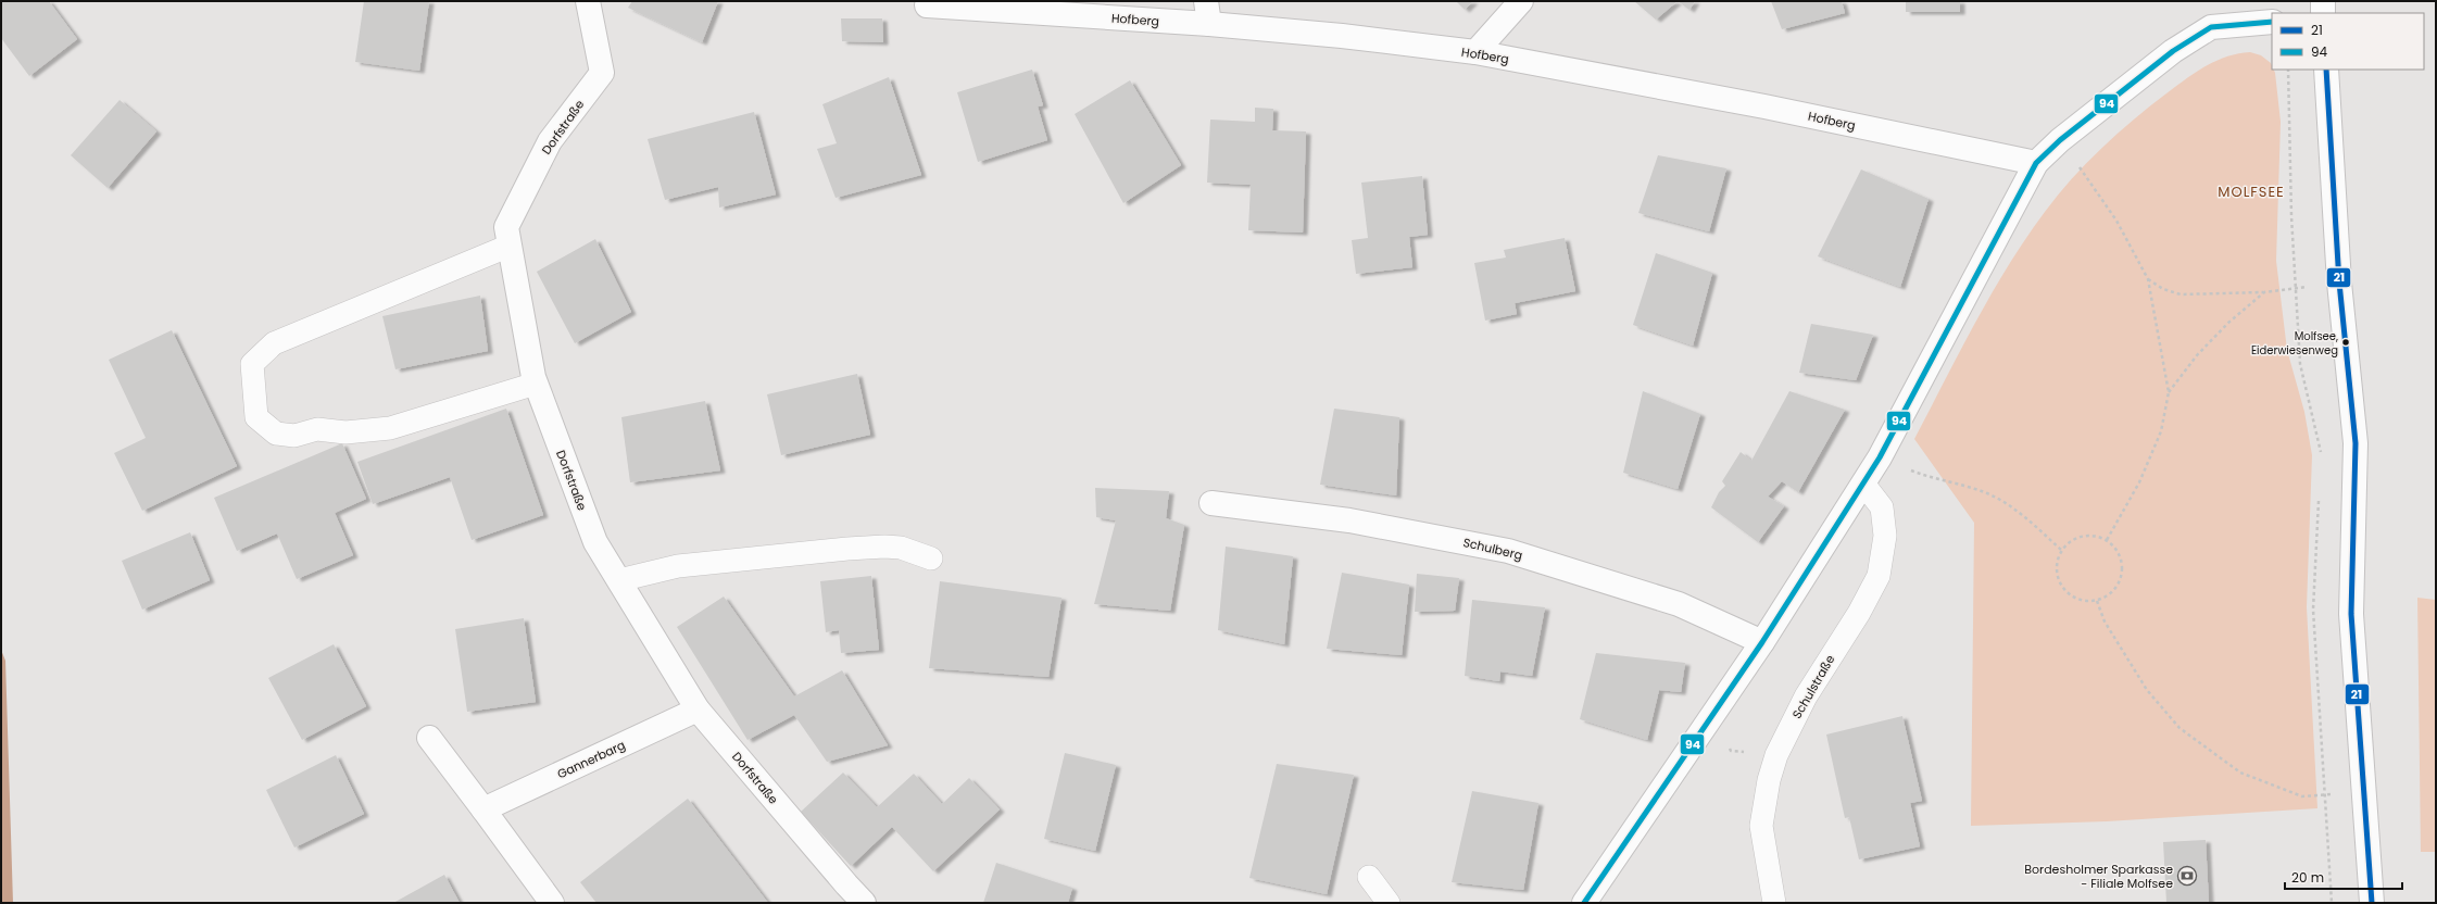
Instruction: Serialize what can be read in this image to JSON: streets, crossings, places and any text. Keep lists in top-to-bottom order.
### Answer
{
  "streets": {
    "street": [
      "Hofberg",
      "Dorfstraße",
      "Schulberg",
      "Gannerbarg"
    ],
    "lane": ["Schulstraße"]
  },
  "crossings": [
    ["Dorfstraße", "Gannerbarg"]
  ],
  "districts": ["MOLFSEE"],
  "places": {
    "other": ["Molfsee, Eiderwiesenweg"],
    "bank": ["Bordesholmer Sparkasse - Filiale Molfsee"]
  },
  "lines": ["transit line 94", "transit line 21"],
  "legend": ["21", "94"],
  "scale_bar": "20 m"
}
